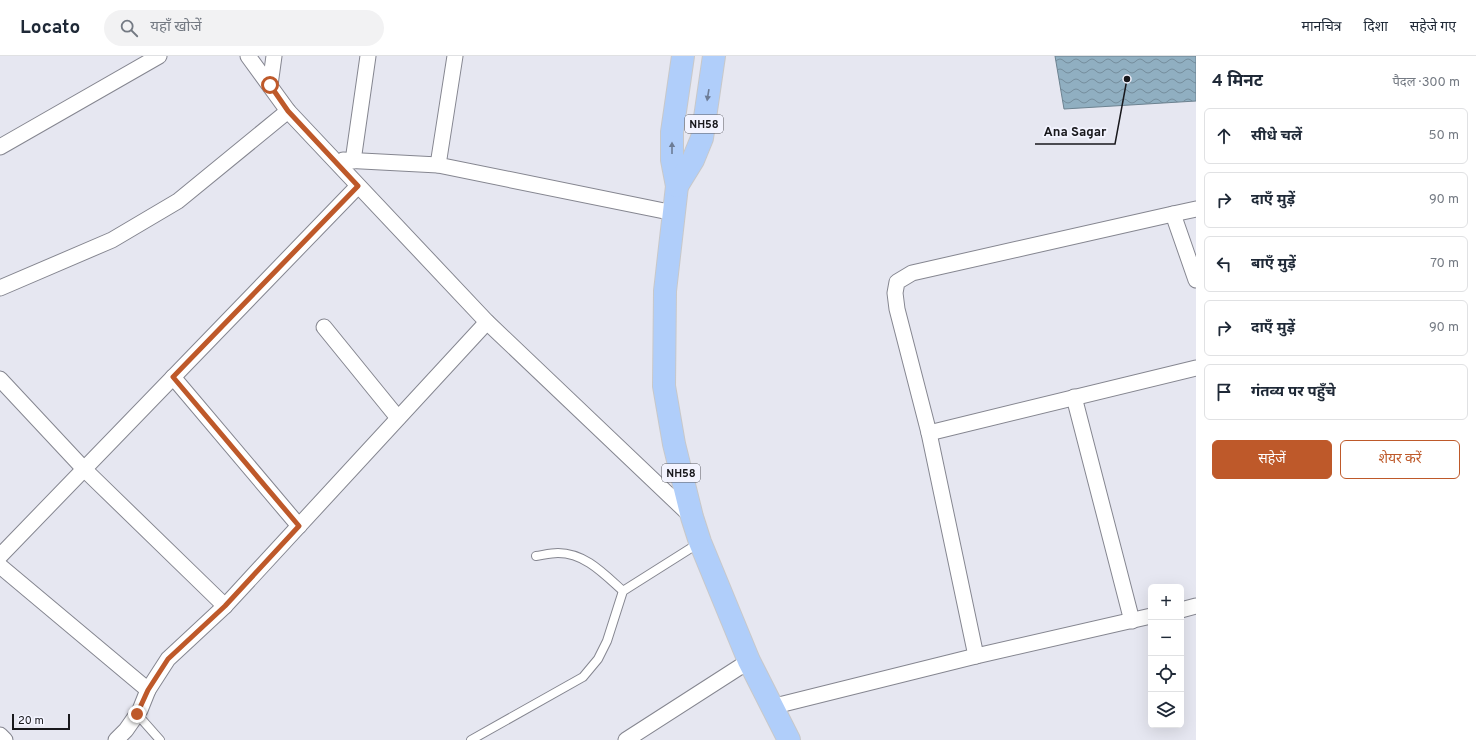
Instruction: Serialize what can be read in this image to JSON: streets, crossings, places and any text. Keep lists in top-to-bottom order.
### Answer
{
  "streets": {
    "highway": ["NH58"]
  },
  "places": ["Ana Sagar"],
  "scale_bar": "20 m",
  "page": {
    "header": "Locato",
    "search": "यहाँ खोजें",
    "nav": ["मानचित्र", "दिशा", "सहेजे गए"],
    "heading": ["4 मिनट", "पैदल · 300 m"],
    "list": [
      ["सीधे चलें", "50 m"],
      ["दाएँ मुड़ें", "90 m"],
      ["बाएँ मुड़ें", "70 m"],
      ["दाएँ मुड़ें", "90 m"],
      "गंतव्य पर पहुँचे"
    ],
    "buttons": ["सहेजें", "शेयर करें"],
    "map_buttons": ["+", "−"],
    "scale": "20 m"
  }
}
